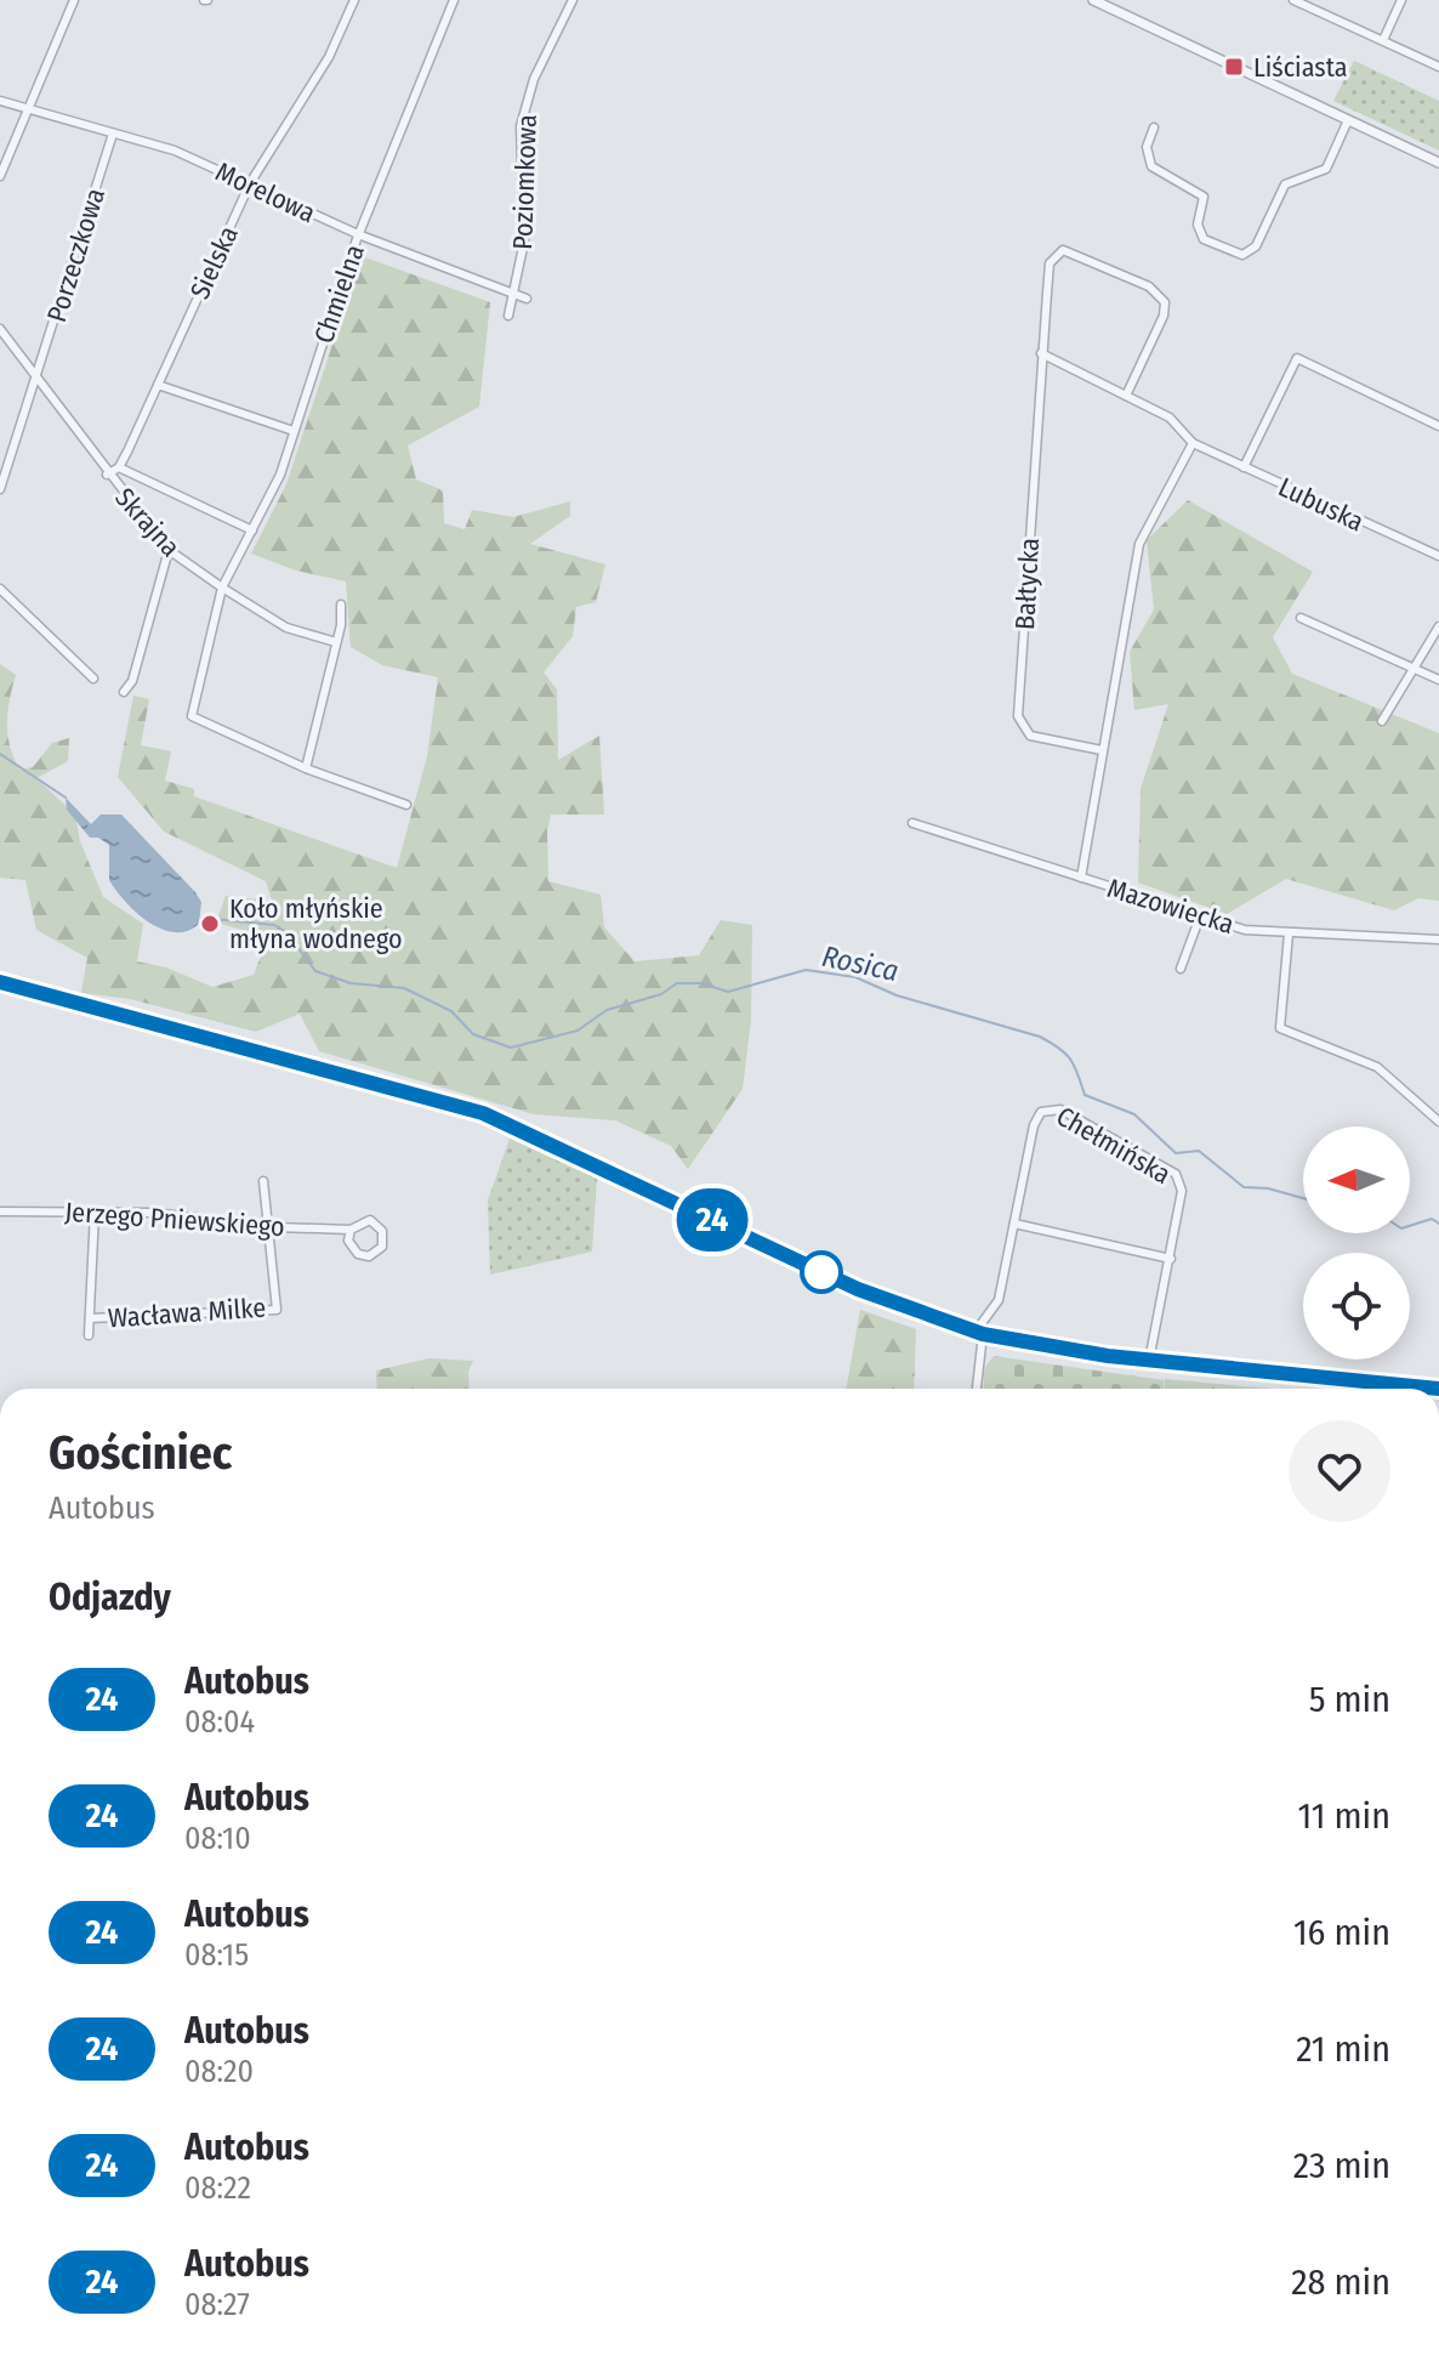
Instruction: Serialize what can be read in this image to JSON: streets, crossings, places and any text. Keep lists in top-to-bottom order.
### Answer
{
  "streets": {
    "street": [
      "Poziomkowa",
      "Morelowa",
      "Porzeczkowa",
      "Sielska",
      "Chmielna",
      "Lubuska",
      "Skrajna",
      "Bałtycka",
      "Mazowiecka",
      "Chełmińska",
      "Jerzego Pniewskiego",
      "Wacława Milke"
    ]
  },
  "crossings": [
    ["Poziomkowa", "Morelowa"],
    ["Morelowa", "Porzeczkowa"],
    ["Morelowa", "Sielska"],
    ["Morelowa", "Chmielna"],
    ["Porzeczkowa", "Skrajna"],
    ["Sielska", "Skrajna"],
    ["Chmielna", "Skrajna"],
    ["Jerzego Pniewskiego", "Wacława Milke"]
  ],
  "water": ["Rosica"],
  "places": {
    "transit": ["Liściasta"],
    "other": ["Koło młyńskie młyna wodnego"]
  },
  "lines": ["bus line 24"],
  "north": "left",
  "page": {
    "on_map": "24",
    "heading": [
      ["Gościniec", "Autobus"],
      "Odjazdy"
    ],
    "list": [
      {
        "mark": "24",
        "name": "Autobus",
        "note": "08:04",
        "value": "5 min"
      },
      {
        "mark": "24",
        "name": "Autobus",
        "note": "08:10",
        "value": "11 min"
      },
      {
        "mark": "24",
        "name": "Autobus",
        "note": "08:15",
        "value": "16 min"
      },
      {
        "mark": "24",
        "name": "Autobus",
        "note": "08:20",
        "value": "21 min"
      },
      {
        "mark": "24",
        "name": "Autobus",
        "note": "08:22",
        "value": "23 min"
      },
      {
        "mark": "24",
        "name": "Autobus",
        "note": "08:27",
        "value": "28 min"
      }
    ]
  }
}
